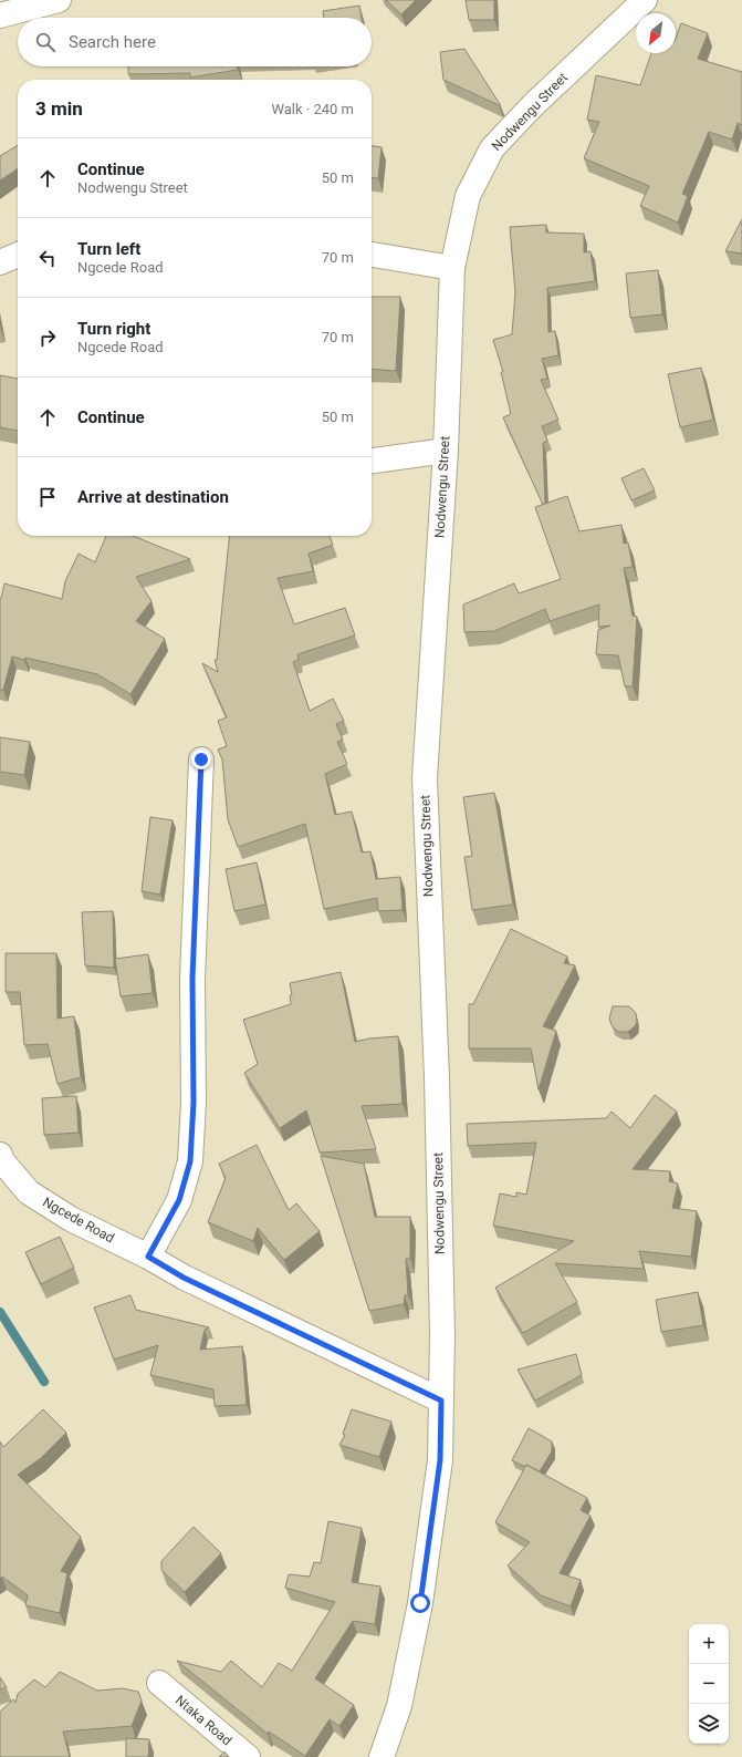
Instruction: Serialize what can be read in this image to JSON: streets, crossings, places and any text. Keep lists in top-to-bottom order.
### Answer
{
  "streets": {
    "street": ["Nodwengu Street", "Ngcede Road", "Ntaka Road"]
  },
  "crossings": [
    ["Nodwengu Street", "Ngcede Road"]
  ],
  "north": "bottom left",
  "page": {
    "search": "Search here",
    "heading": ["3 min", "Walk · 240 m"],
    "list": [
      ["Continue", "Nodwengu Street", "50 m"],
      ["Turn left", "Ngcede Road", "70 m"],
      ["Turn right", "Ngcede Road", "70 m"],
      ["Continue", "50 m"],
      "Arrive at destination"
    ],
    "map_buttons": ["+", "−"]
  }
}
